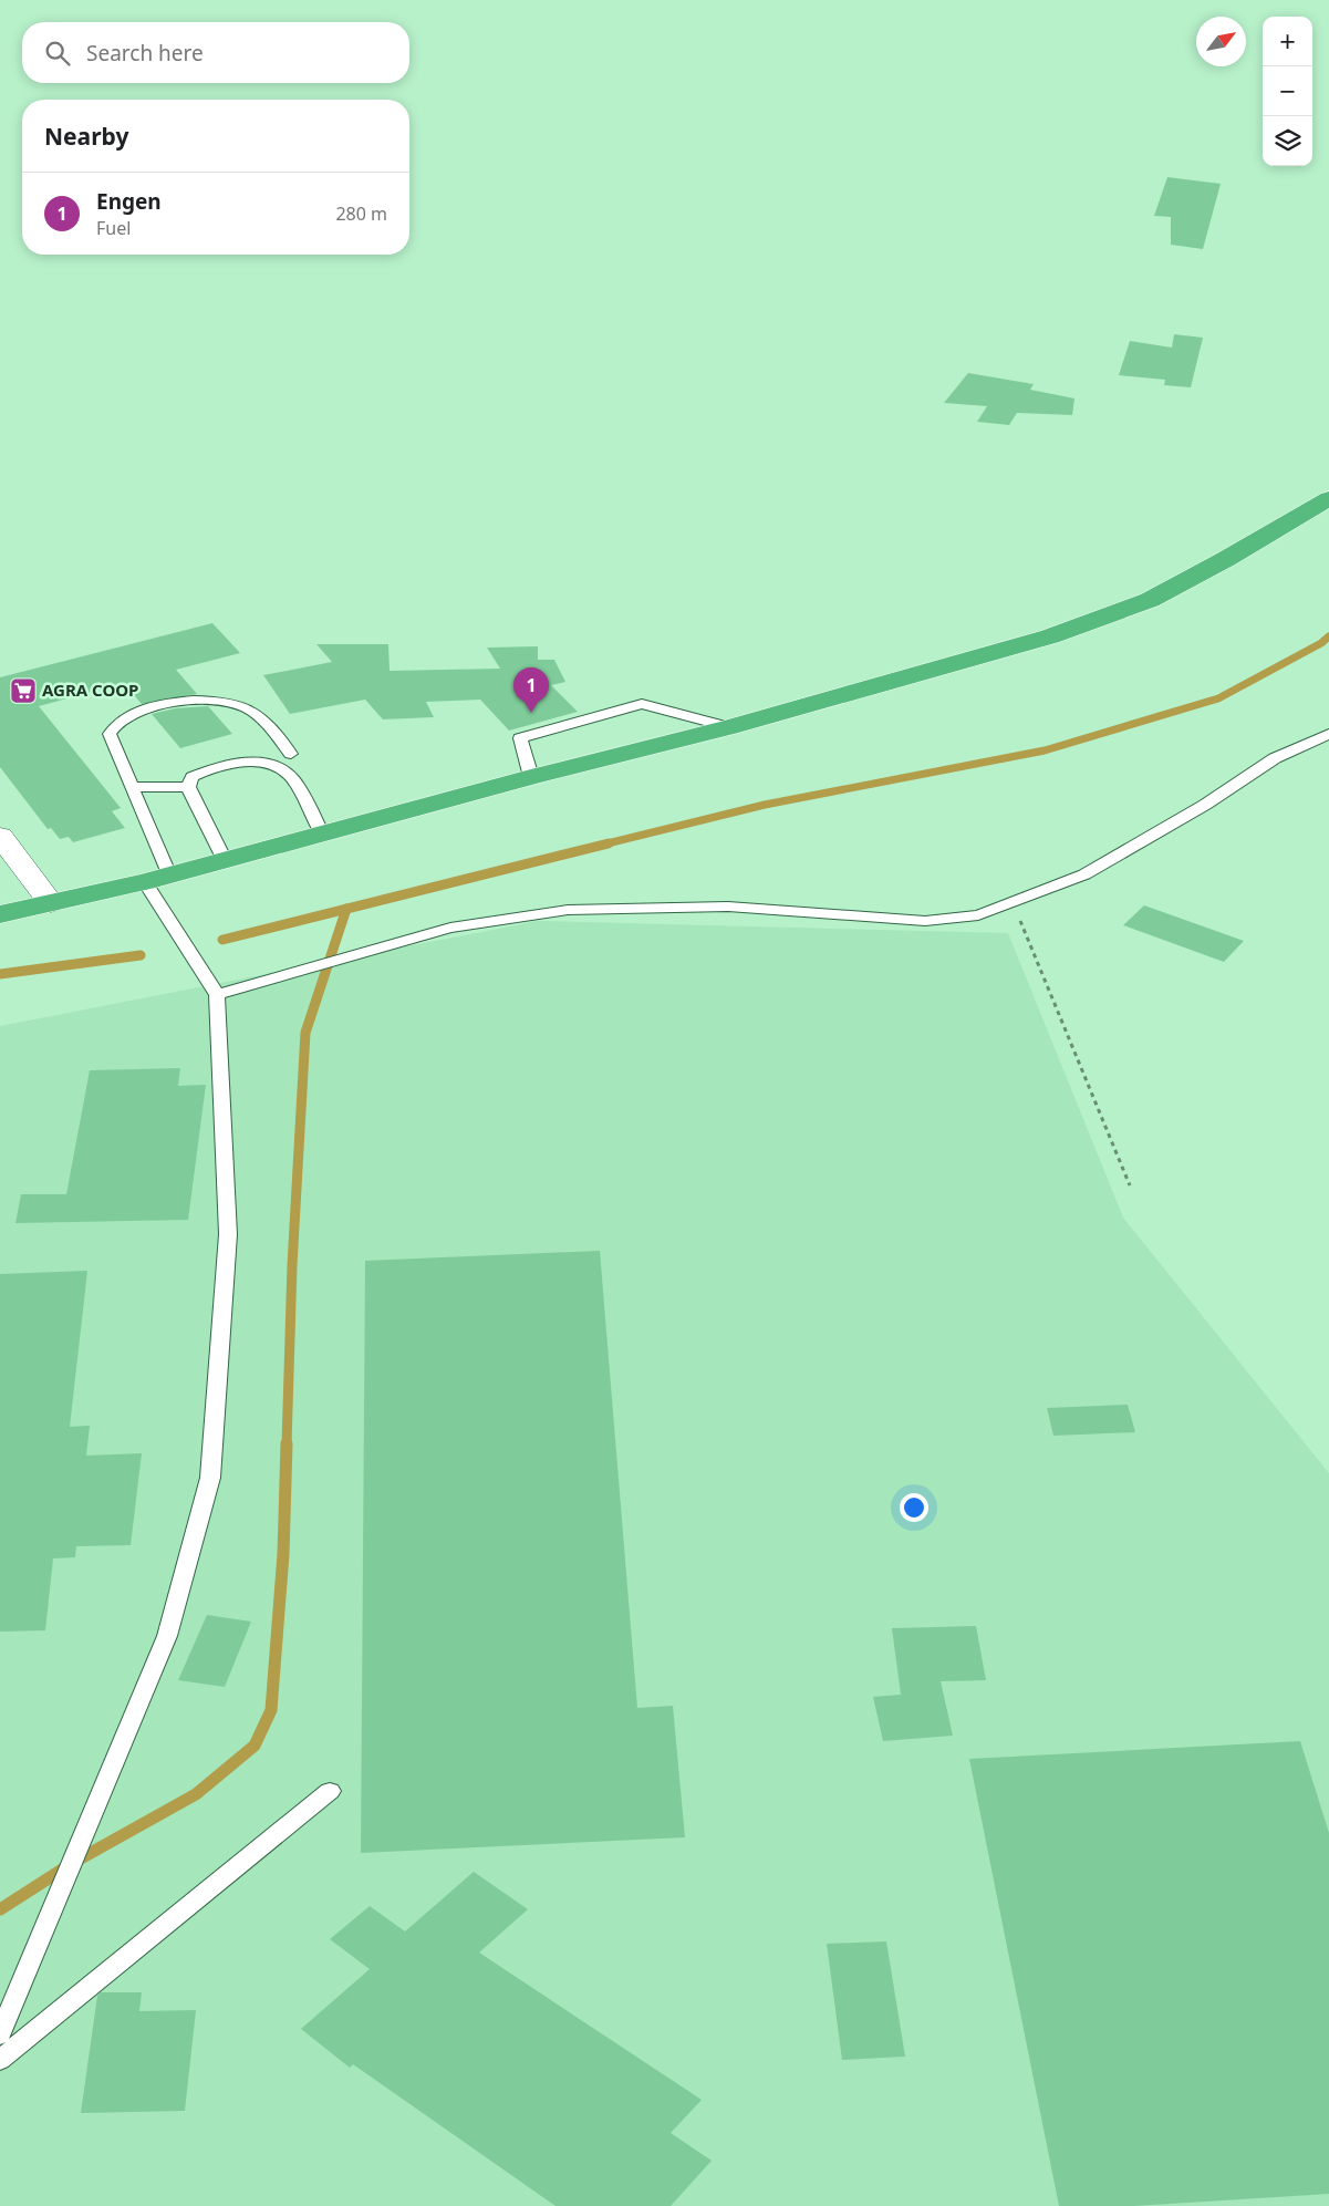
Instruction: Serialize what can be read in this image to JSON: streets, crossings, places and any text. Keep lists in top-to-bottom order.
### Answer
{
  "places": {
    "supermarket": ["AGRA COOP"]
  },
  "north": "top right",
  "page": {
    "map_buttons": ["+", "−"],
    "search": "Search here",
    "heading": "Nearby",
    "list": [
      {
        "mark": "1",
        "name": "Engen",
        "note": "Fuel",
        "value": "280 m"
      }
    ],
    "pins": "1"
  }
}
